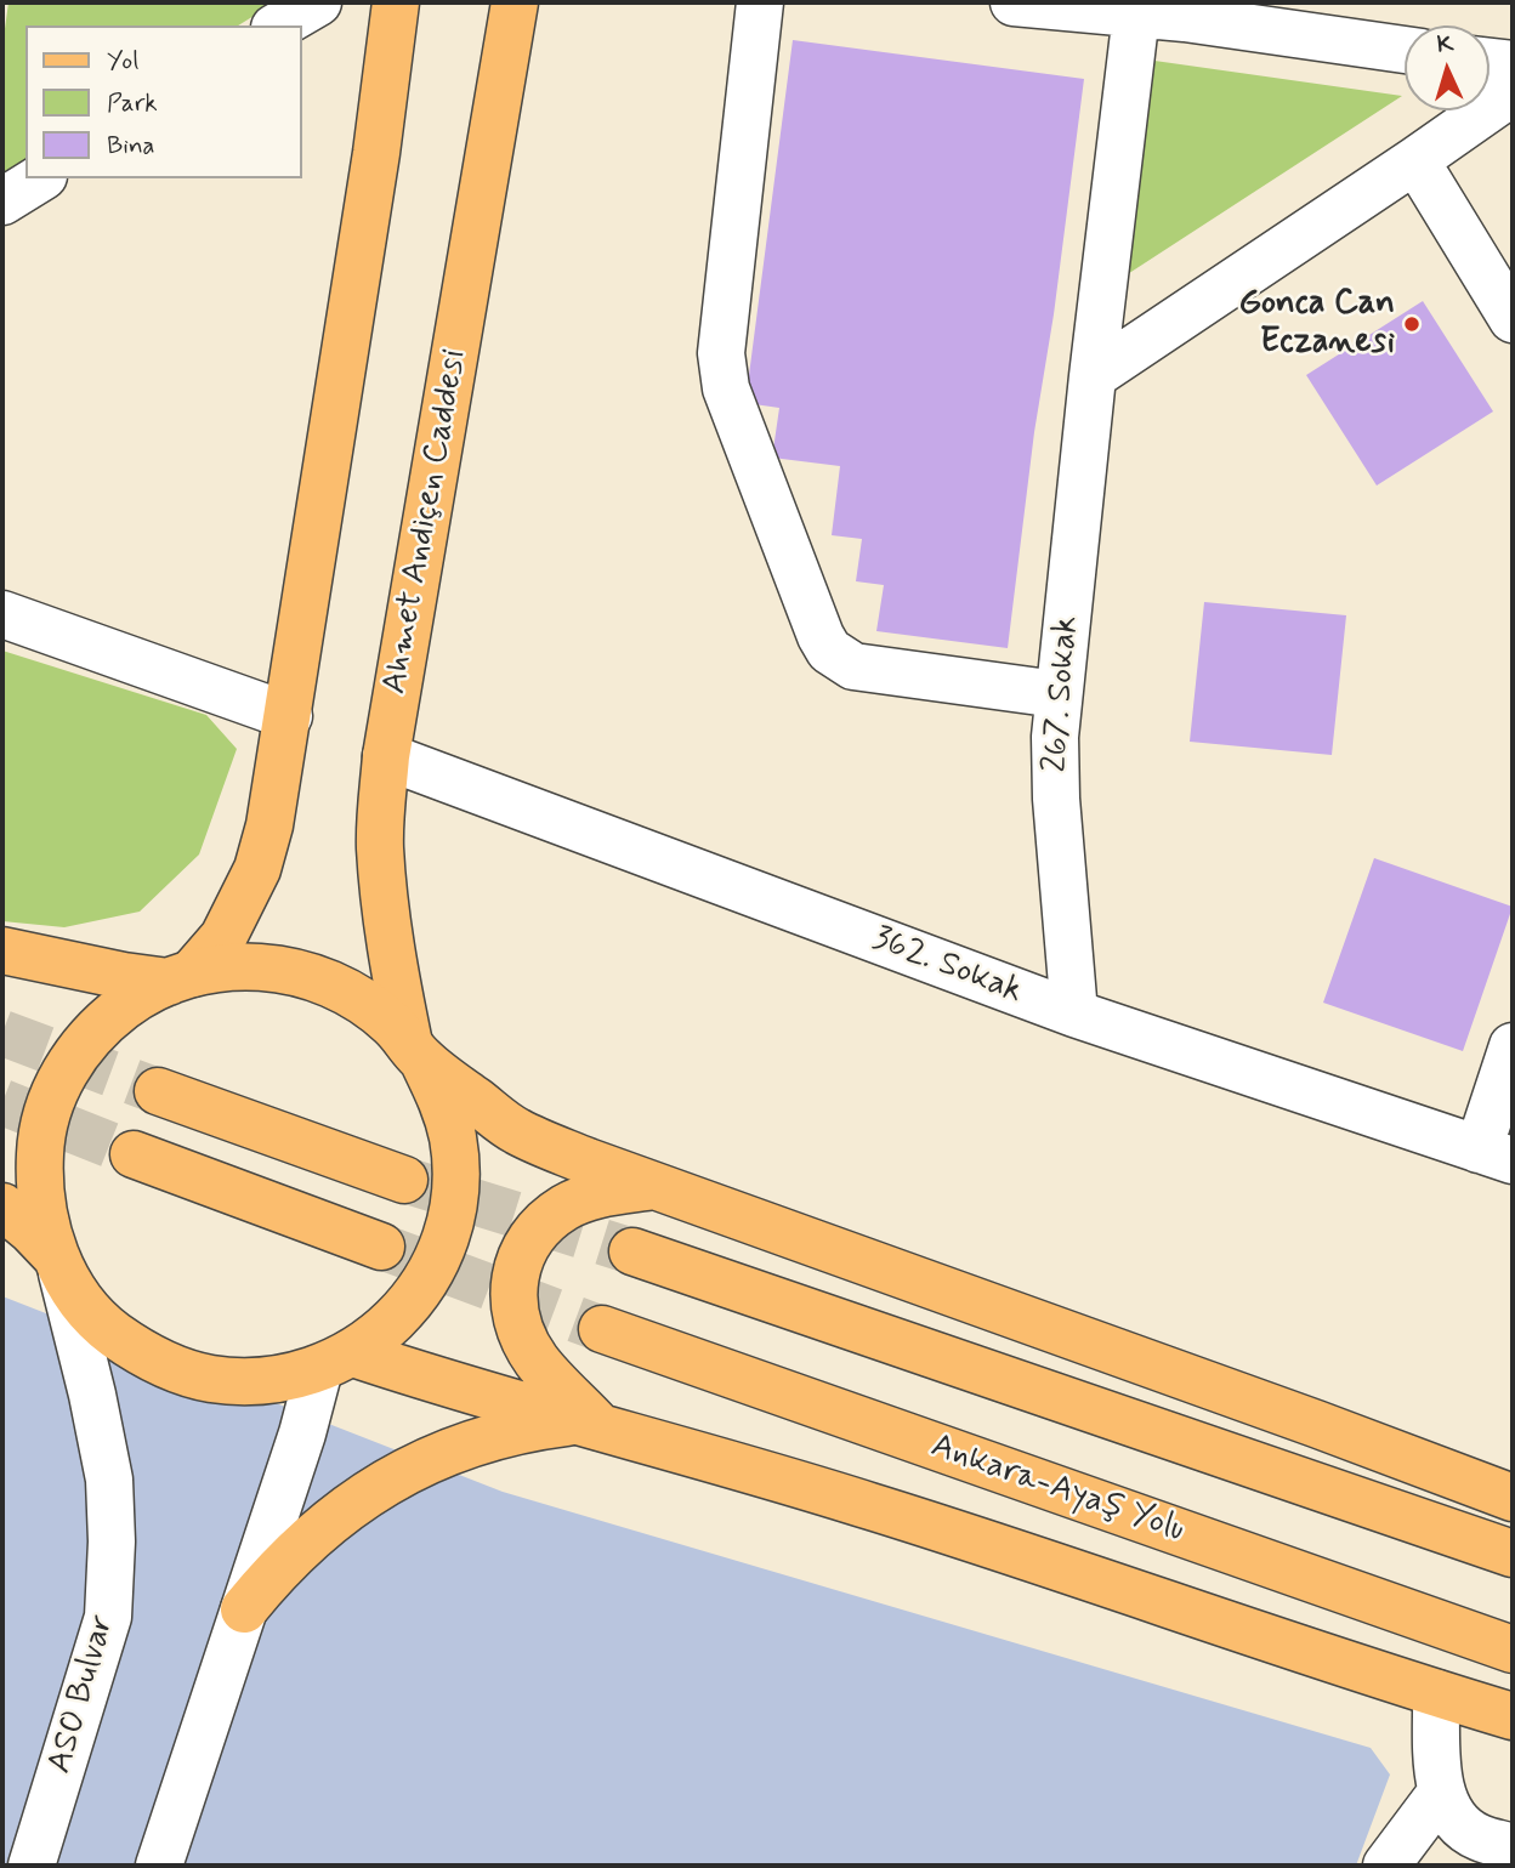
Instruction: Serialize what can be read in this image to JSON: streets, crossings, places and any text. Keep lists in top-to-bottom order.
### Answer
{
  "streets": {
    "main road": ["Ahmet Andiçen Caddesi", "Ankara-Ayaş Yolu"],
    "street": ["267. Sokak", "362. Sokak", "ASO Bulvar"]
  },
  "crossings": [
    ["Ahmet Andiçen Caddesi", "362. Sokak"],
    ["267. Sokak", "362. Sokak"]
  ],
  "places": ["Gonca Can Eczanesi"],
  "legend": ["Yol", "Park", "Bina"],
  "north": "top"
}
